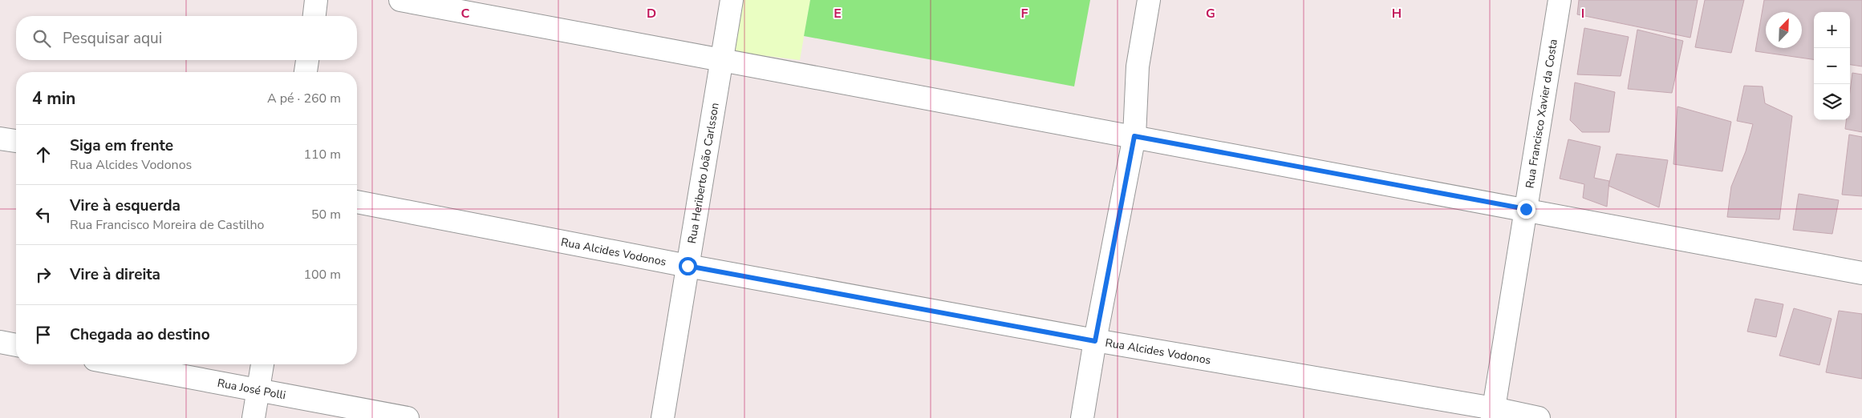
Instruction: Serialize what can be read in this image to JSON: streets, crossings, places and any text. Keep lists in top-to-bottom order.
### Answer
{
  "streets": {
    "street": [
      "Rua Francisco Xavier da Costa",
      "Rua Heriberto João Carlsson",
      "Rua Alcides Vodonos",
      "Rua José Polli"
    ]
  },
  "crossings": [
    ["Rua Francisco Xavier da Costa", "Rua Alcides Vodonos"],
    ["Rua Heriberto João Carlsson", "Rua Alcides Vodonos"]
  ],
  "north": "top right",
  "page": {
    "map_buttons": ["+", "−"],
    "search": "Pesquisar aqui",
    "heading": ["4 min", "A pé · 260 m"],
    "list": [
      ["Siga em frente", "Rua Alcides Vodonos", "110 m"],
      ["Vire à esquerda", "Rua Francisco Moreira de Castilho", "50 m"],
      ["Vire à direita", "100 m"],
      "Chegada ao destino"
    ]
  },
  "grid": {
    "columns": [
      "C",
      "D",
      "E",
      "F",
      "G",
      "H",
      "I"
    ]
  }
}
